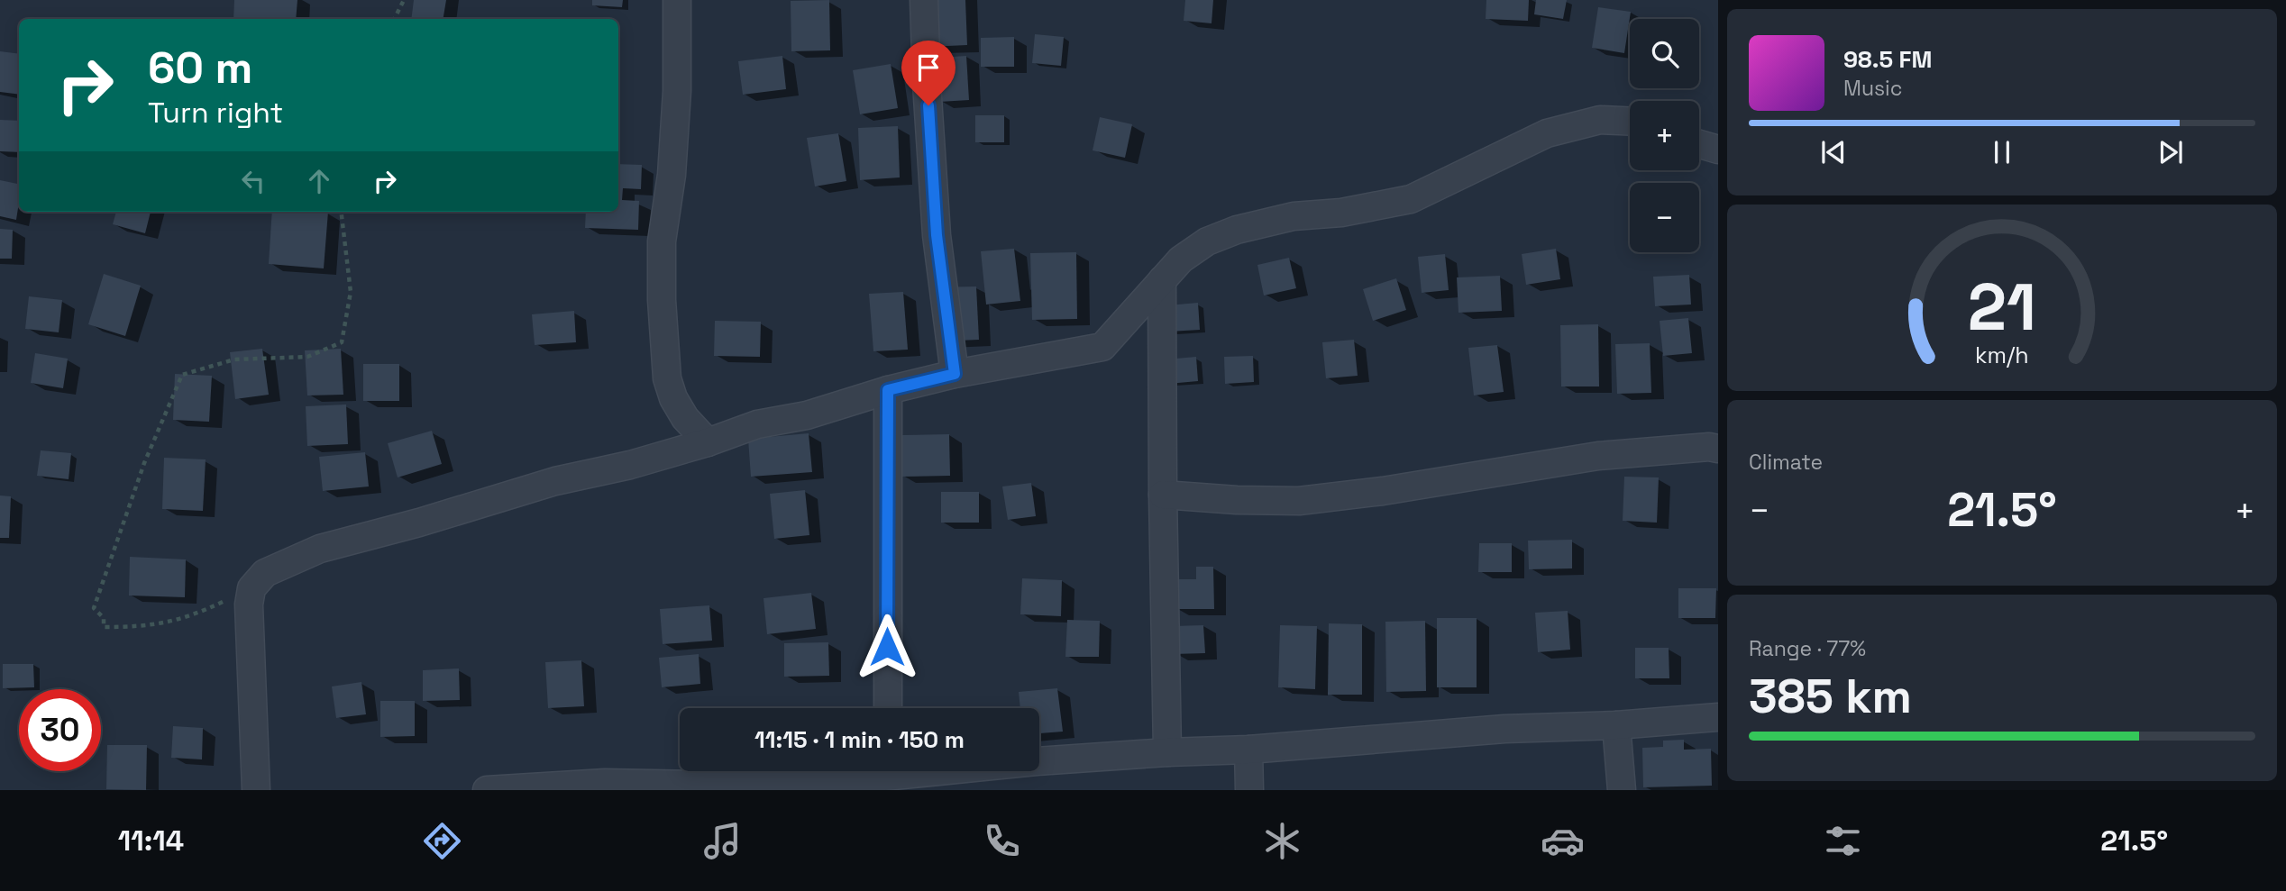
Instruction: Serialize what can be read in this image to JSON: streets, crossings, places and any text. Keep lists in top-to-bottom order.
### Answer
{
  "page": {
    "map_buttons": ["+", "−"],
    "turn": ["60 m", "Turn right"],
    "song": ["98.5 FM", "Music"],
    "tile": [
      "Climate",
      ["Range · 77%", "385 km"]
    ],
    "heat": ["−", "21.5°", "+"],
    "limit": "30",
    "trip": "11:15 · 1 min · 150 m",
    "tabs": ["11:14", "21.5°"],
    "gauge": ["21", "km/h"]
  }
}
